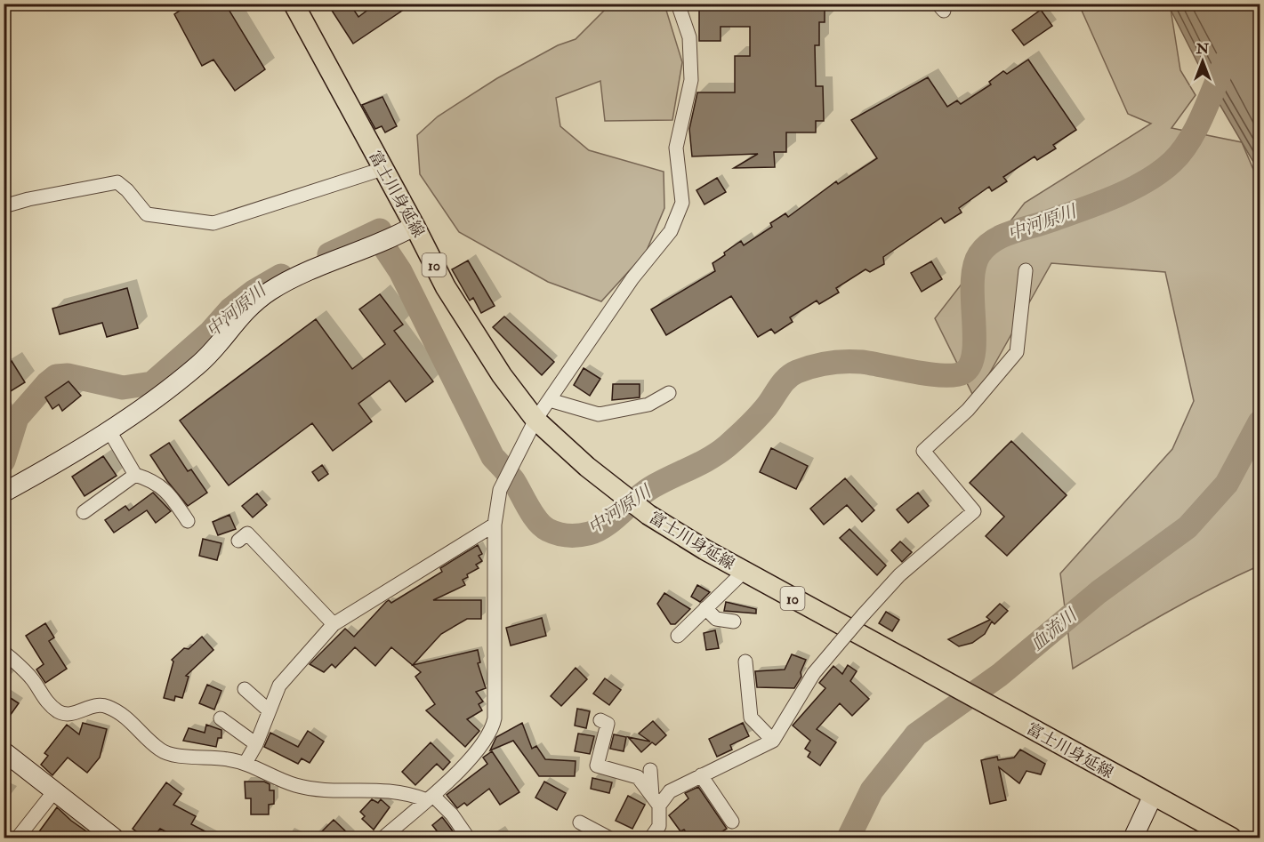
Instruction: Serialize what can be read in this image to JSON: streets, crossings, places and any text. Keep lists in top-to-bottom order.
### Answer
{
  "streets": {
    "main road": ["富士川身延線", "10"]
  },
  "water": ["中河原川", "血流川"],
  "north": "top"
}
